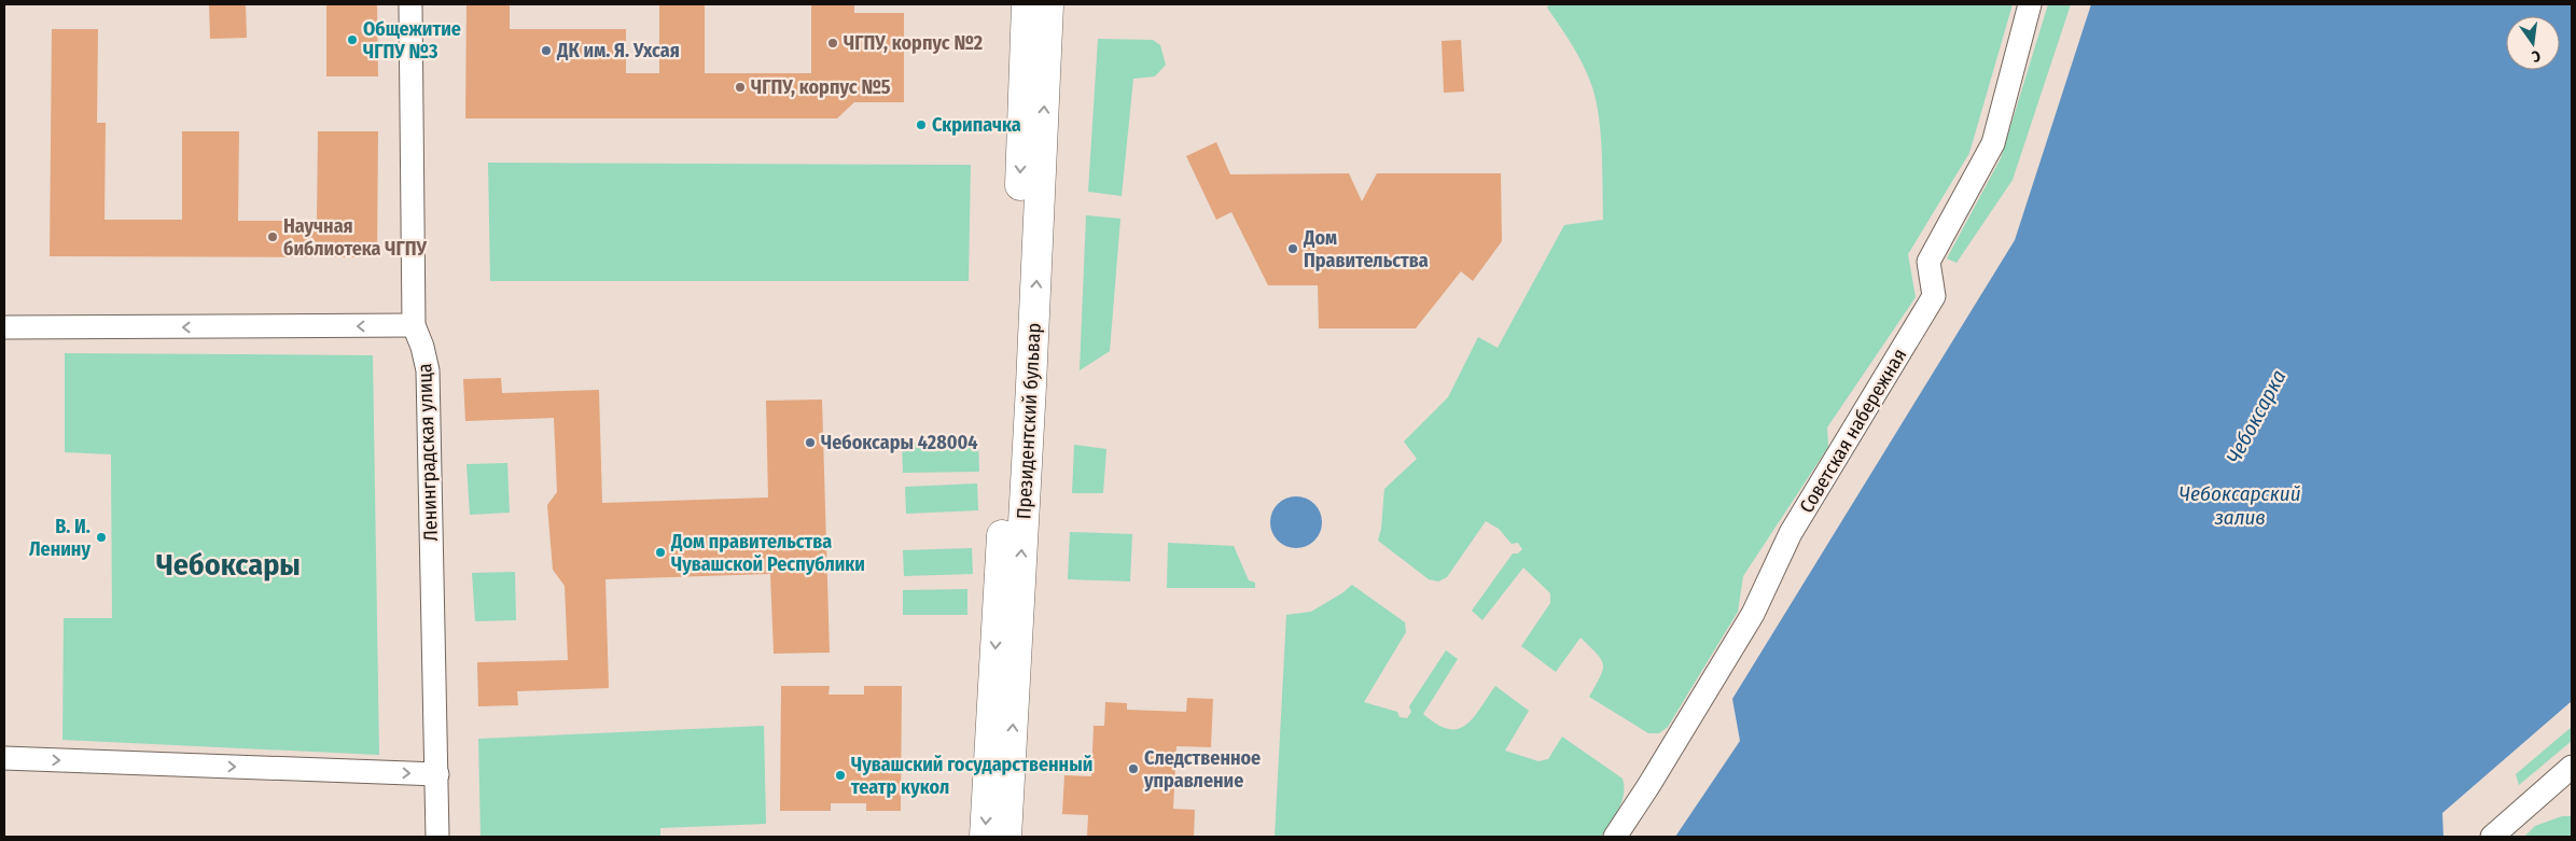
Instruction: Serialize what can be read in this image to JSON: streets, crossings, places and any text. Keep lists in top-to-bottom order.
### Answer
{
  "streets": {
    "main road": ["Президентский бульвар"],
    "street": ["Советская набережная", "Ленинградская улица"]
  },
  "districts": ["Чебоксары"],
  "water": ["Чебоксарка", "Чебоксарский залив"],
  "places": [
    "Общежитие ЧГПУ №3",
    "ЧГПУ, корпус №2",
    "ДК им. Я. Ухсая",
    "ЧГПУ, корпус №5",
    "Скрипачка",
    "Научная библиотека ЧГПУ",
    "Дом Правительства",
    "Чебоксары 428004",
    "В. И. Ленину",
    "Дом правительства Чувашской Республики",
    "Следственное управление",
    "Чувашский государственный театр кукол"
  ],
  "north": "bottom"
}
